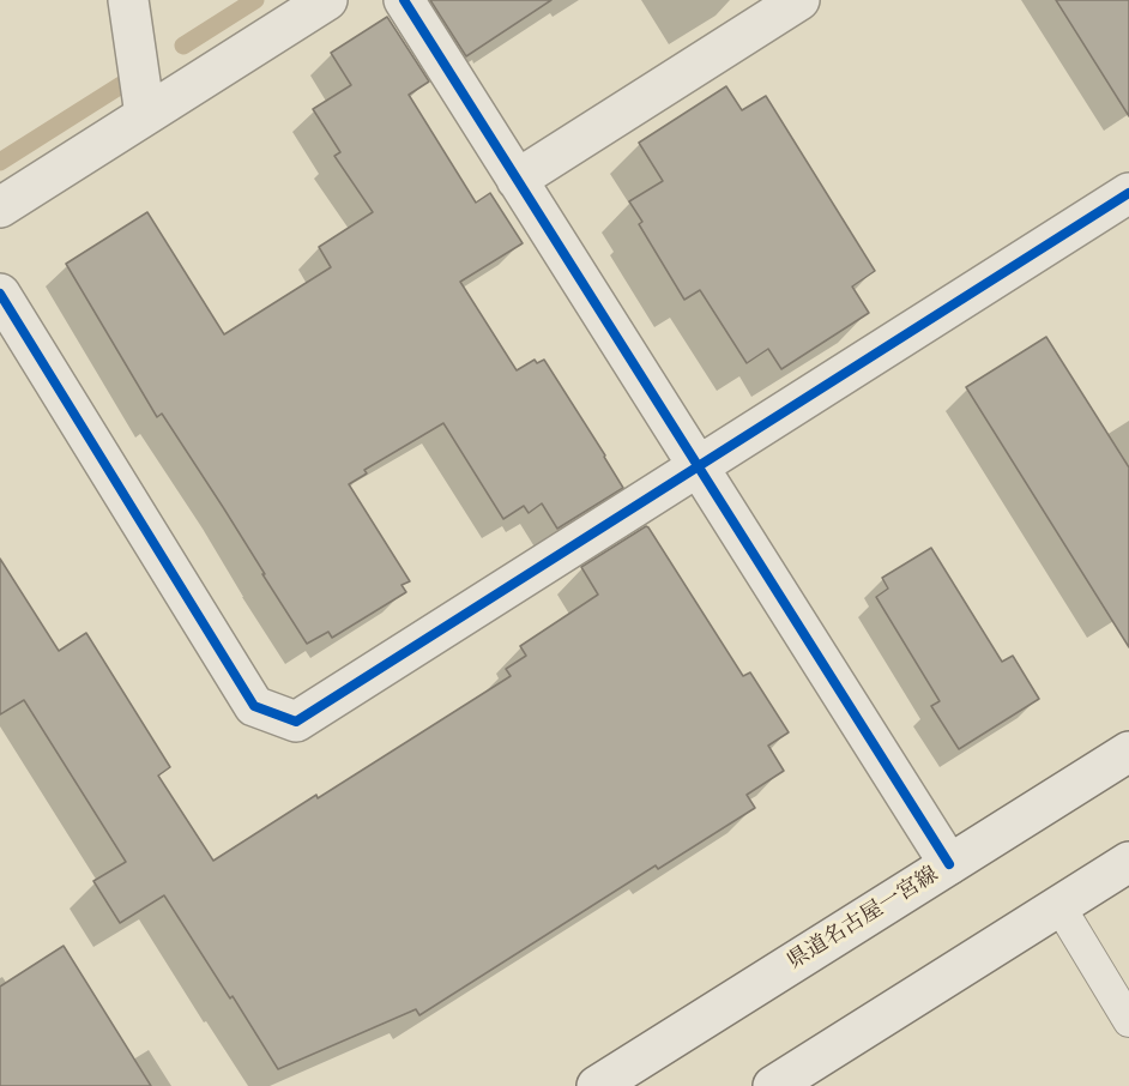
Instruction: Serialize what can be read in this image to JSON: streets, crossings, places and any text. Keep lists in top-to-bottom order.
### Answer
{
  "streets": {
    "street": ["県道名古屋一宮線"]
  }
}
